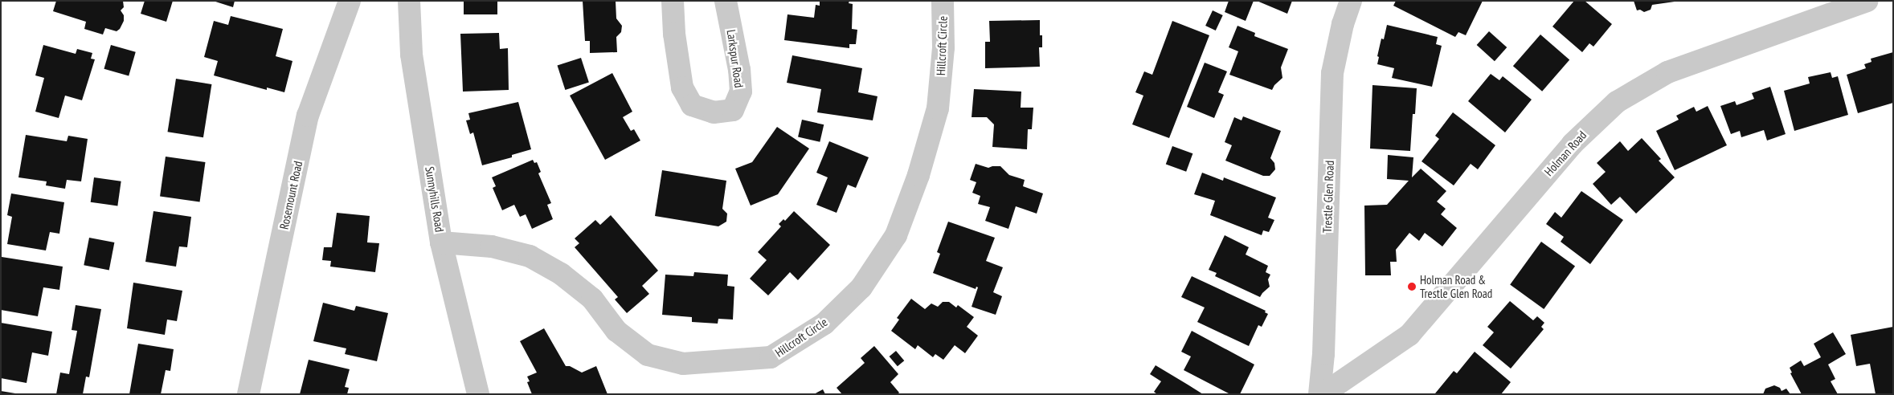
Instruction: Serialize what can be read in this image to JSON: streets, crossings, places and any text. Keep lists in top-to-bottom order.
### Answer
{
  "streets": {
    "street": [
      "Hillcroft Circle",
      "Larkspur Road",
      "Holman Road",
      "Rosemount Road",
      "Trestle Glen Road",
      "Sunnyhills Road"
    ]
  },
  "crossings": [
    ["Hillcroft Circle", "Sunnyhills Road"]
  ],
  "places": ["Holman Road & Trestle Glen Road"]
}
